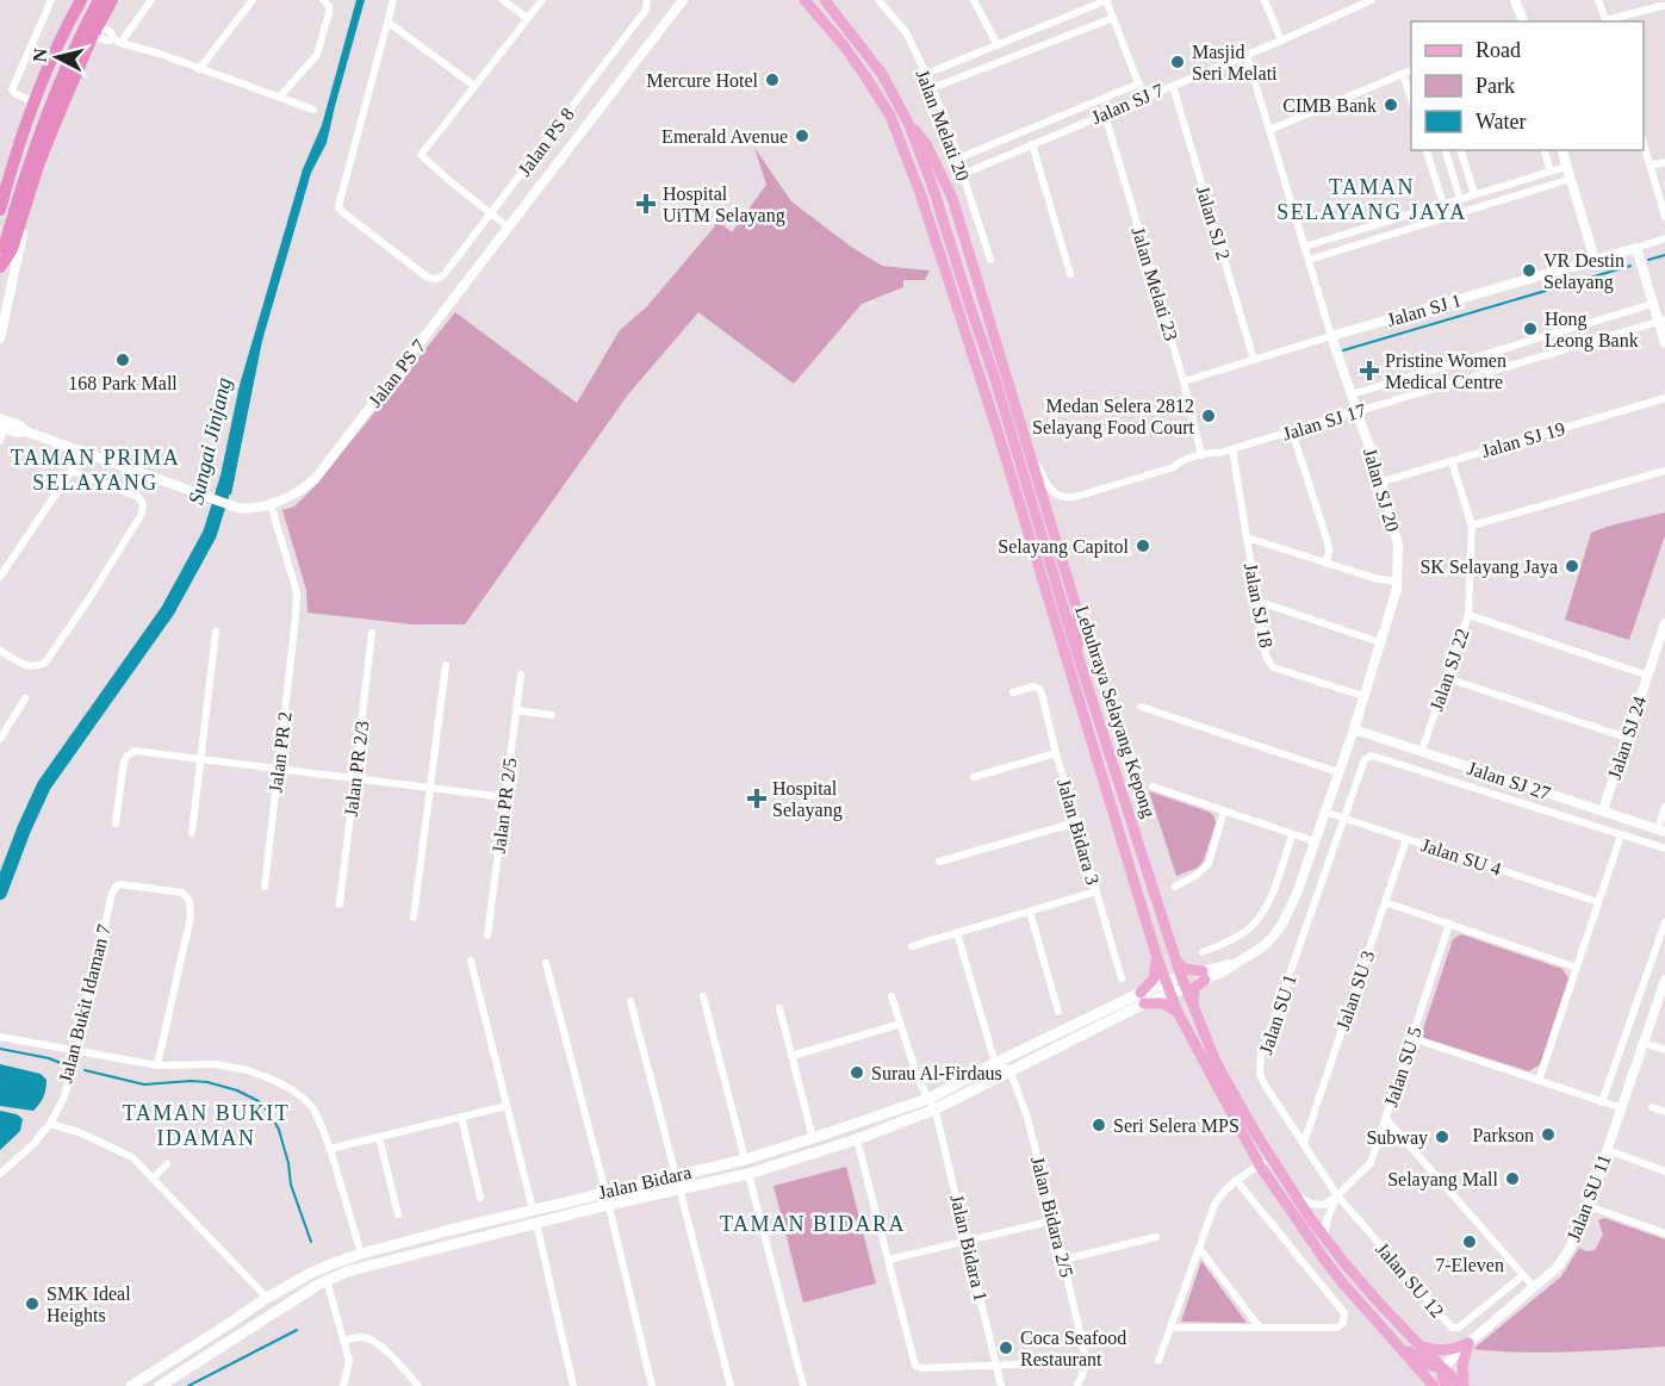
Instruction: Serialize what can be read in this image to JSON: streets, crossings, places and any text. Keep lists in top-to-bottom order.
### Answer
{
  "streets": {
    "main road": ["Lebuhraya Selayang Kepong", "Jalan Bidara"],
    "street": [
      "Jalan SJ 7",
      "Jalan Melati 20",
      "Jalan PS 8",
      "Jalan SJ 2",
      "Jalan Melati 23",
      "Jalan SJ 1",
      "Jalan PS 7",
      "Jalan SJ 17",
      "Jalan SJ 19",
      "Jalan SJ 20",
      "Jalan SJ 18",
      "Jalan SJ 22",
      "Jalan SJ 24",
      "Jalan PR 2",
      "Jalan PR 2/3",
      "Jalan SJ 27",
      "Jalan PR 2/5",
      "Jalan Bidara 3",
      "Jalan SU 4",
      "Jalan SU 3",
      "Jalan Bukit Idaman 7",
      "Jalan SU 1",
      "Jalan SU 5",
      "Jalan SU 11",
      "Jalan Bidara 2/5",
      "Jalan Bidara 1",
      "Jalan SU 12"
    ]
  },
  "crossings": [
    ["Jalan SJ 7", "Jalan Melati 20"],
    ["Jalan SJ 7", "Jalan SJ 2"],
    ["Jalan SJ 7", "Jalan Melati 23"],
    ["Jalan SJ 2", "Jalan SJ 1"],
    ["Jalan Melati 23", "Jalan SJ 1"],
    ["Jalan Melati 23", "Jalan SJ 17"],
    ["Jalan SJ 1", "Jalan SJ 20"],
    ["Jalan PS 7", "Jalan PR 2"],
    ["Jalan SJ 17", "Jalan SJ 20"],
    ["Jalan SJ 17", "Jalan SJ 18"],
    ["Jalan SJ 17", "Lebuhraya Selayang Kepong"],
    ["Jalan SJ 19", "Jalan SJ 20"],
    ["Jalan SJ 19", "Jalan SJ 22"],
    ["Jalan SJ 20", "Jalan SJ 18"],
    ["Jalan SJ 20", "Jalan SJ 27"],
    ["Jalan SJ 20", "Jalan SU 4"],
    ["Jalan SJ 22", "Jalan SJ 27"],
    ["Lebuhraya Selayang Kepong", "Jalan SU 5"],
    ["Lebuhraya Selayang Kepong", "Jalan Bidara"],
    ["Lebuhraya Selayang Kepong", "Jalan SU 11"],
    ["Jalan SJ 24", "Jalan SJ 27"],
    ["Jalan SU 4", "Jalan SU 3"],
    ["Jalan SU 4", "Jalan SU 1"],
    ["Jalan SU 3", "Jalan SU 1"],
    ["Jalan SU 1", "Jalan SU 5"],
    ["Jalan SU 1", "Jalan SU 12"],
    ["Jalan SU 5", "Jalan SU 12"],
    ["Jalan Bidara", "Jalan Bidara 2/5"],
    ["Jalan Bidara", "Jalan Bidara 1"]
  ],
  "districts": [
    "TAMAN SELAYANG JAYA",
    "TAMAN PRIMA SELAYANG",
    "TAMAN BUKIT IDAMAN",
    "TAMAN BIDARA"
  ],
  "water": ["Sungai Jinjang"],
  "places": {
    "other": [
      "Masjid Seri Melati",
      "Mercure Hotel",
      "CIMB Bank",
      "Emerald Avenue",
      "VR Destin Selayang",
      "Hong Leong Bank",
      "168 Park Mall",
      "Medan Selera 2812 Selayang Food Court",
      "Selayang Capitol",
      "SK Selayang Jaya",
      "Surau Al-Firdaus",
      "Seri Selera MPS",
      "Parkson",
      "Subway",
      "Selayang Mall",
      "7-Eleven",
      "SMK Ideal Heights",
      "Coca Seafood Restaurant"
    ],
    "health": ["Hospital UiTM Selayang", "Pristine Women Medical Centre", "Hospital Selayang"]
  },
  "legend": ["Road", "Park", "Water"],
  "north": "left"
}
